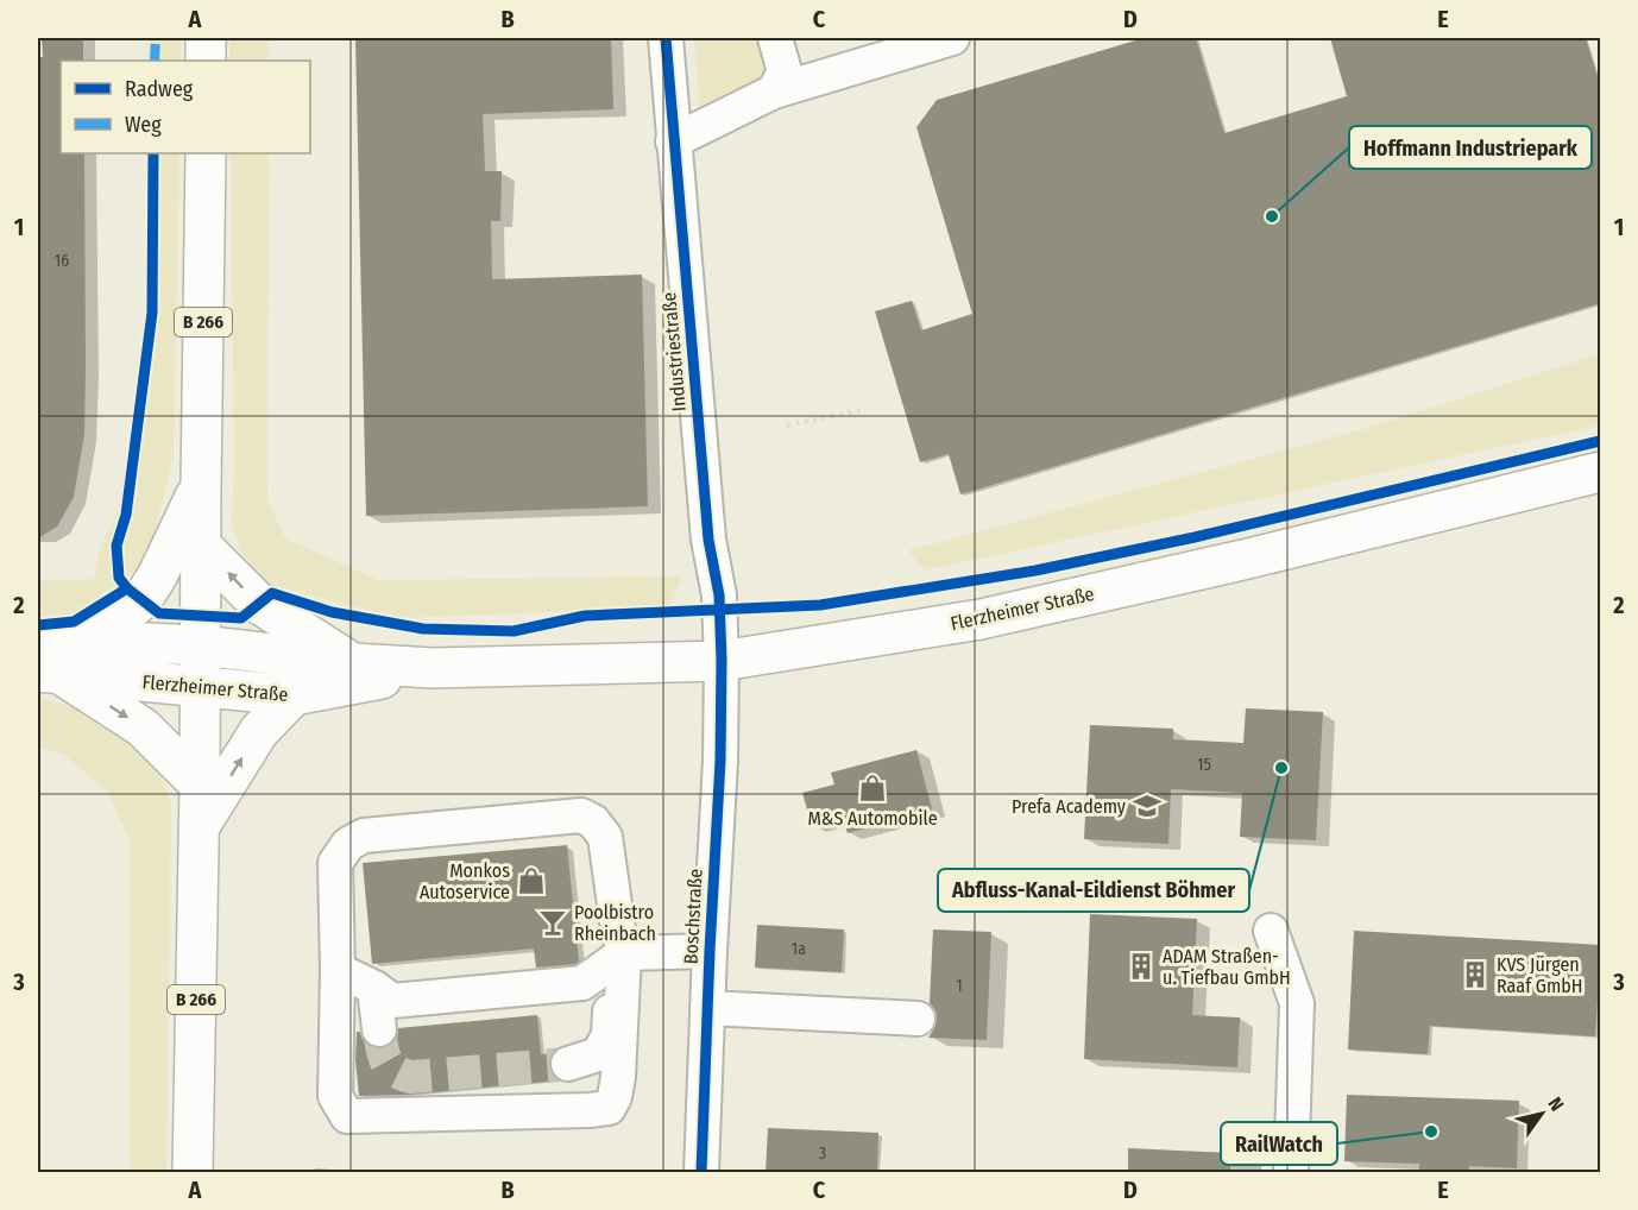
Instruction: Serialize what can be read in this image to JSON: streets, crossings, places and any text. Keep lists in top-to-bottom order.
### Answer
{
  "streets": {
    "main road": ["B 266", "Flerzheimer Straße"],
    "street": ["Industriestraße", "Boschstraße"]
  },
  "crossings": [
    ["B 266", "Flerzheimer Straße"],
    ["Industriestraße", "Flerzheimer Straße"],
    ["Industriestraße", "Boschstraße"],
    ["Flerzheimer Straße", "Boschstraße"]
  ],
  "places": {
    "other": ["Hoffmann Industriepark", "Abfluss-Kanal-Eildienst Böhmer", "RailWatch"],
    "shop": ["M&S Automobile", "Monkos Autoservice"],
    "school or university": ["Prefa Academy"],
    "bar": ["Poolbistro Rheinbach"],
    "building": ["ADAM Straßen- u. Tiefbau GmbH", "KVS Jürgen Raaf GmbH"]
  },
  "house_numbers": [
    "16",
    "15",
    "1a",
    "1",
    "3"
  ],
  "legend": ["Radweg", "Weg"],
  "north": "top right",
  "grid": {
    "columns": [
      "A",
      "B",
      "C",
      "D",
      "E"
    ],
    "rows": ["1", "2", "3"]
  }
}
